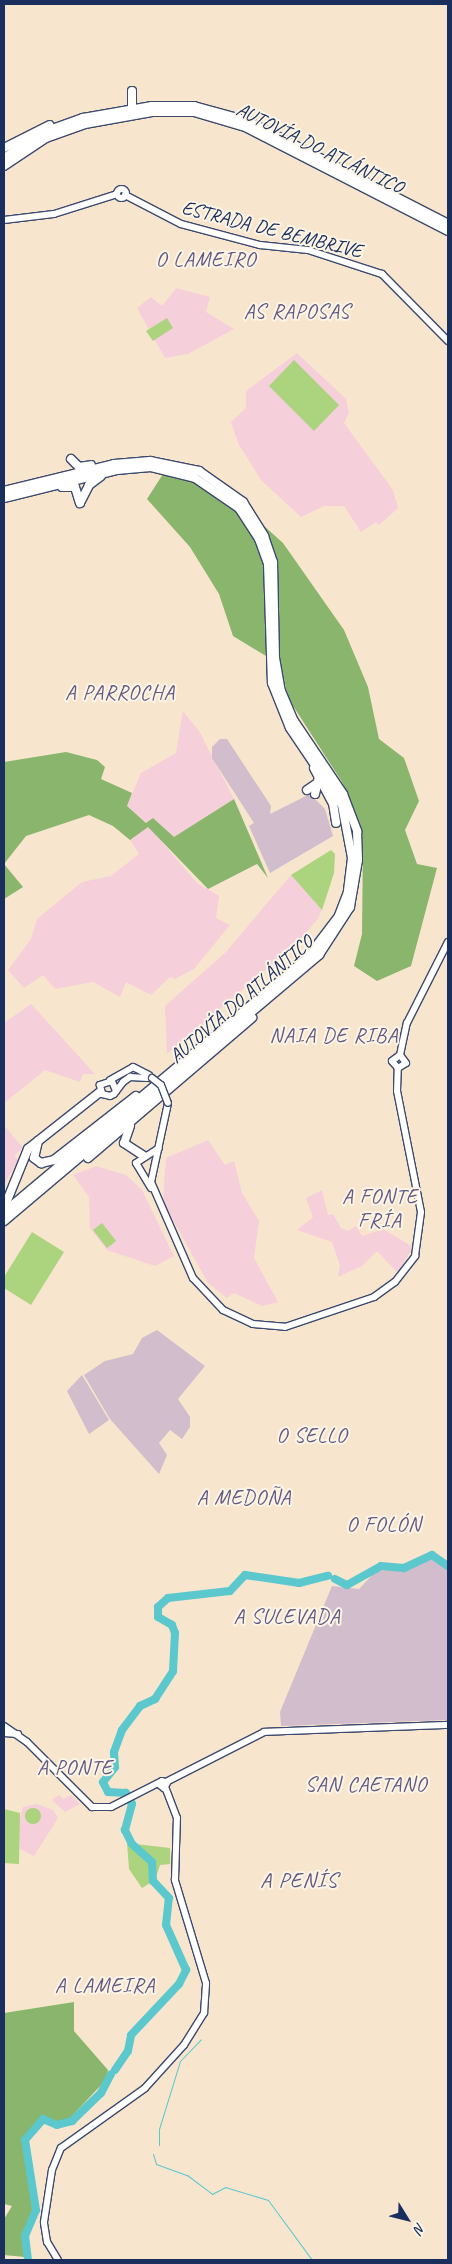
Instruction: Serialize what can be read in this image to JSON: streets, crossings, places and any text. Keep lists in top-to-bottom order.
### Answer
{
  "streets": {
    "highway": ["AUTOVÍA DO ATLÁNTICO"],
    "main road": ["ESTRADA DE BEMBRIVE"]
  },
  "districts": [
    "O LAMEIRO",
    "AS RAPOSAS",
    "A PARROCHA",
    "NAIA DE RIBA",
    "A FONTE FRÍA",
    "O SELLO",
    "A MEDOÑA",
    "O FOLÓN",
    "A SULEVADA",
    "A PONTE",
    "SAN CAETANO",
    "A PENÍS",
    "A LAMEIRA"
  ],
  "north": "bottom right"
}
